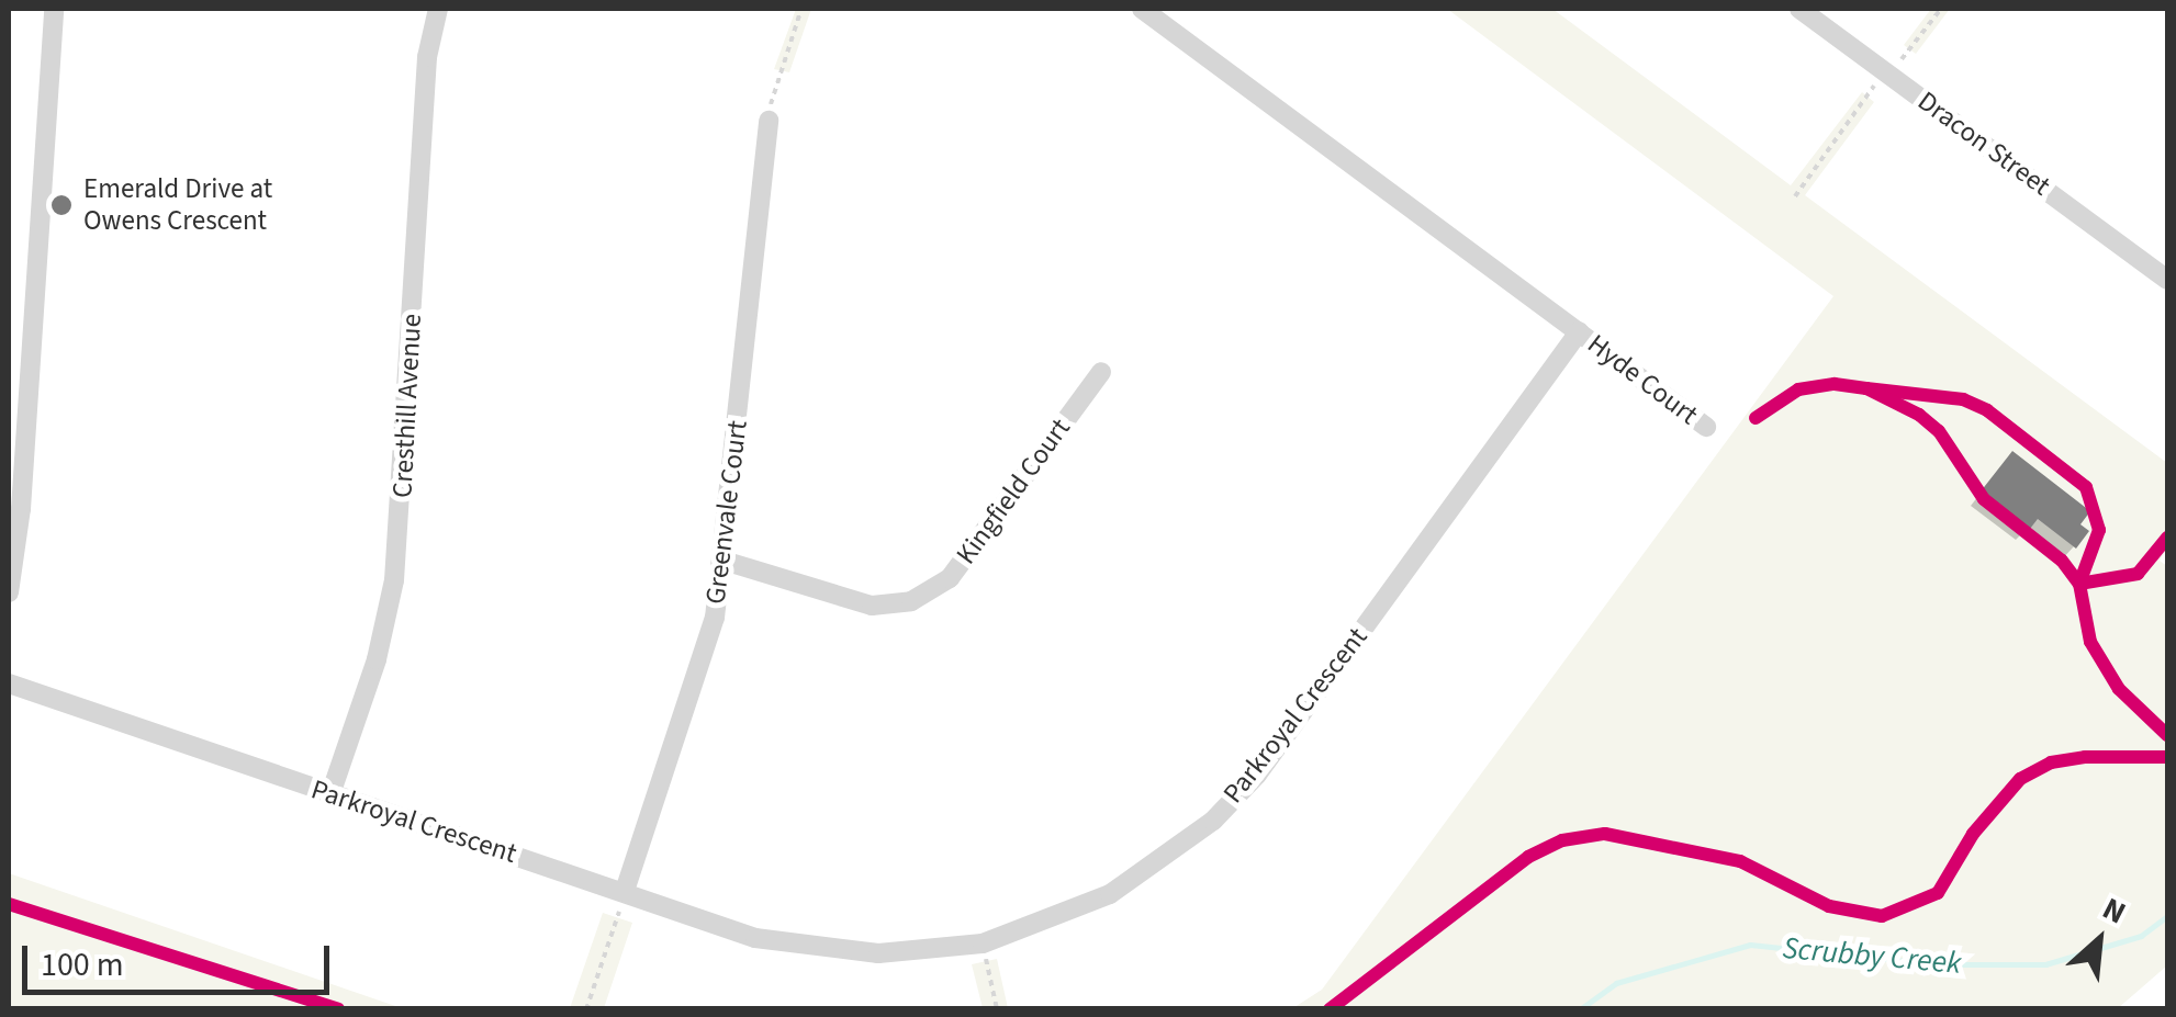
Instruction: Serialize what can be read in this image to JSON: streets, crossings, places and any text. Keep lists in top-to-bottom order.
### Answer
{
  "streets": {
    "street": [
      "Dracon Street",
      "Hyde Court",
      "Cresthill Avenue",
      "Kingfield Court",
      "Greenvale Court",
      "Parkroyal Crescent"
    ]
  },
  "crossings": [
    ["Hyde Court", "Parkroyal Crescent"],
    ["Cresthill Avenue", "Parkroyal Crescent"],
    ["Kingfield Court", "Greenvale Court"],
    ["Greenvale Court", "Parkroyal Crescent"]
  ],
  "water": ["Scrubby Creek"],
  "places": ["Emerald Drive at Owens Crescent"],
  "scale_bar": "100 m",
  "north": "top right"
}
